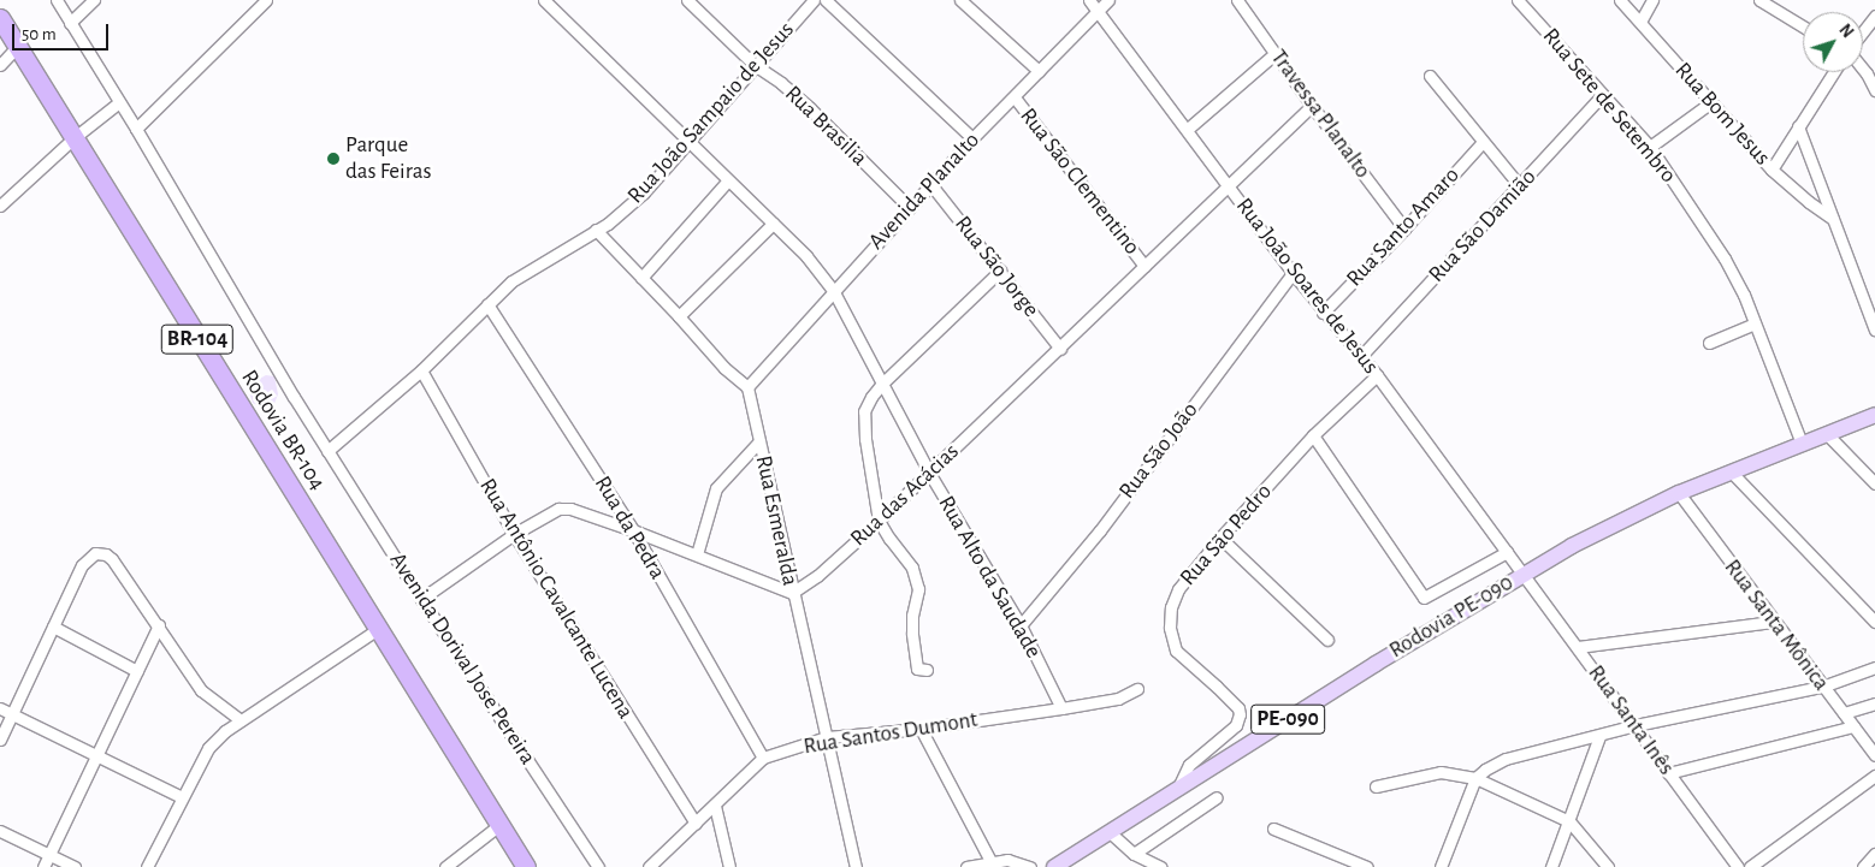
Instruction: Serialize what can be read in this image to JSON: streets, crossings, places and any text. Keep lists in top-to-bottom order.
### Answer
{
  "streets": {
    "highway": ["BR-104", "Rodovia BR-104"],
    "main road": ["Rodovia PE-090", "PE-090"],
    "street": [
      "Rua Sete de Setembro",
      "Rua João Sampaio de Jesus",
      "Travessa Planalto",
      "Rua Bom Jesus",
      "Rua Brasilia",
      "Rua São Clementino",
      "Avenida Planalto",
      "Rua São Damião",
      "Rua Santo Amaro",
      "Rua São Jorge",
      "Rua João Soares de Jesus",
      "Rua São João",
      "Rua das Acácias",
      "Rua Esmeralda",
      "Rua da Pedra",
      "Rua São Pedro",
      "Rua Alto da Saudade",
      "Rua Antônio Cavalcante Lucena",
      "Rua Santa Mônica",
      "Avenida Dorival Jose Pereira",
      "Rua Santa Inês",
      "Rua Santos Dumont"
    ]
  },
  "crossings": [
    ["Rua Sete de Setembro", "Rua São Damião"],
    ["Rua Sete de Setembro", "Rodovia PE-090"],
    ["Rua João Sampaio de Jesus", "Rua Brasilia"],
    ["Rua João Sampaio de Jesus", "Rua da Pedra"],
    ["Rua João Sampaio de Jesus", "Rua Alto da Saudade"],
    ["Rua João Sampaio de Jesus", "Rua Antônio Cavalcante Lucena"],
    ["Rua João Sampaio de Jesus", "Avenida Dorival Jose Pereira"],
    ["Travessa Planalto", "Rua Santo Amaro"],
    ["Travessa Planalto", "Rua das Acácias"],
    ["Rua Brasilia", "Avenida Planalto"],
    ["Rua São Clementino", "Avenida Planalto"],
    ["Rua São Clementino", "Rua das Acácias"],
    ["Avenida Planalto", "Rua São Jorge"],
    ["Avenida Planalto", "Rua João Soares de Jesus"],
    ["Avenida Planalto", "Rua Esmeralda"],
    ["Avenida Planalto", "Rua Alto da Saudade"],
    ["Rua São Damião", "Rua João Soares de Jesus"],
    ["Rua Santo Amaro", "Rua João Soares de Jesus"],
    ["Rua São Jorge", "Rua das Acácias"],
    ["Rua João Soares de Jesus", "Rua São João"],
    ["Rua João Soares de Jesus", "Rua das Acácias"],
    ["Rua João Soares de Jesus", "Rua São Pedro"],
    ["Rua João Soares de Jesus", "Rodovia PE-090"],
    ["Rua João Soares de Jesus", "Rua Santa Inês"],
    ["Rua São João", "Rua Alto da Saudade"],
    ["Rua das Acácias", "Rua Esmeralda"],
    ["Rua das Acácias", "Rua Alto da Saudade"],
    ["Rua Esmeralda", "Rua Santos Dumont"],
    ["Rua da Pedra", "Rua Santos Dumont"],
    ["Rua São Pedro", "Rodovia PE-090"],
    ["Rua Alto da Saudade", "Rua Santos Dumont"],
    ["Rua Antônio Cavalcante Lucena", "Rua Santos Dumont"],
    ["Rodovia PE-090", "Rua Santa Mônica"],
    ["Rodovia PE-090", "Rua Santa Inês"]
  ],
  "places": ["Parque das Feiras"],
  "scale_bar": "50 m",
  "north": "top right"
}
